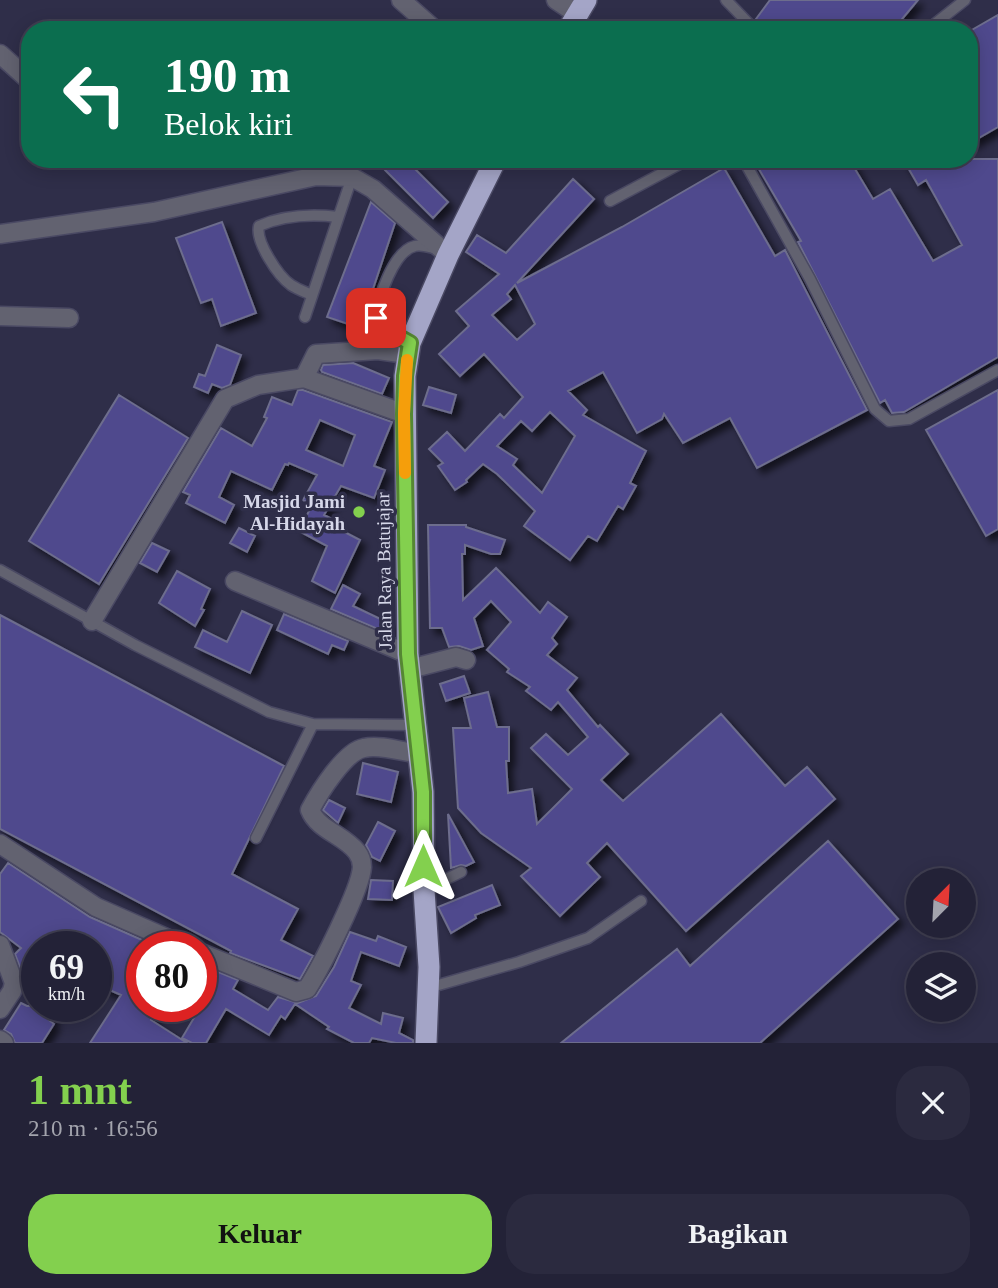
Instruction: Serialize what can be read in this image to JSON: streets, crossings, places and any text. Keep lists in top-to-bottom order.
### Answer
{
  "streets": {
    "highway": ["Jalan Raya Batujajar"]
  },
  "places": ["Masjid Jami Al-Hidayah"],
  "north": "top right",
  "page": {
    "turn": ["190 m", "Belok kiri"],
    "speed": "69 km/h",
    "limit": "80",
    "heading": ["1 mnt", "210 m · 16:56"],
    "buttons": ["Keluar", "Bagikan"]
  }
}
